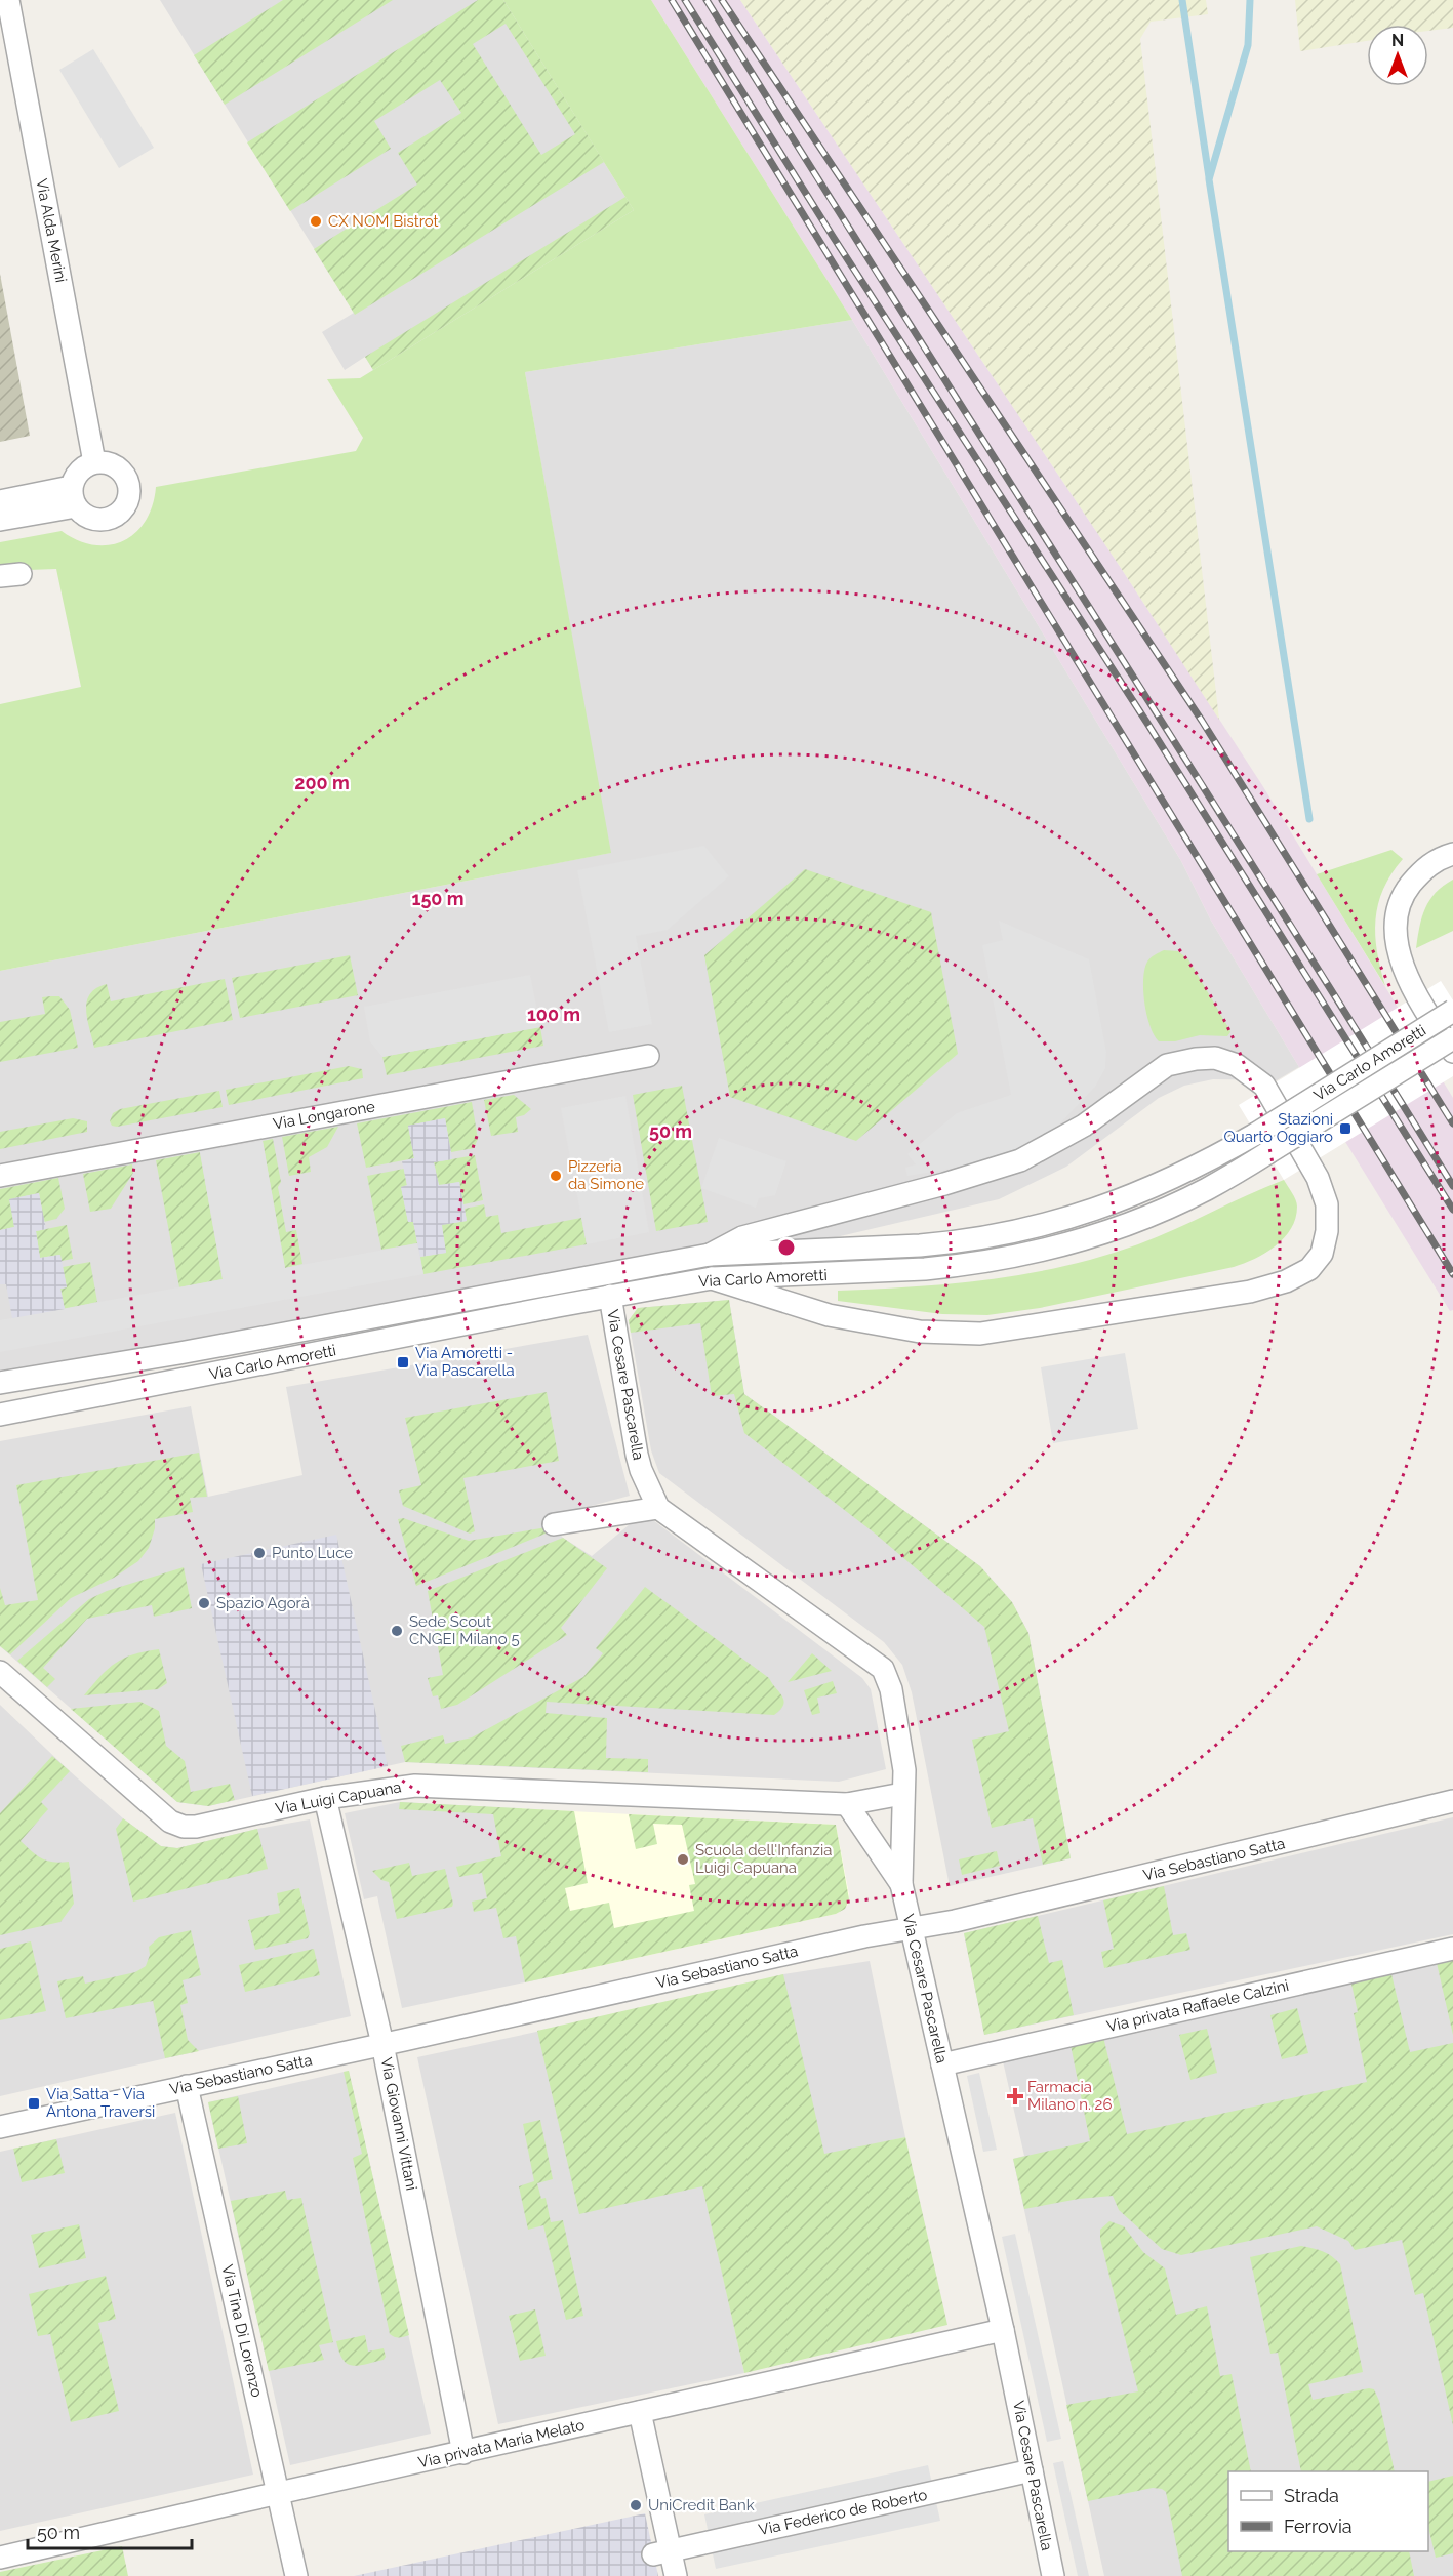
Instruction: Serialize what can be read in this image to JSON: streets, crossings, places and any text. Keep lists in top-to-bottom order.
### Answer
{
  "streets": {
    "street": [
      "Via Alda Merini",
      "Via Carlo Amoretti",
      "Via Longarone",
      "Via Cesare Pascarella",
      "Via Luigi Capuana",
      "Via Sebastiano Satta",
      "Via privata Raffaele Calzini",
      "Via Giovanni Vittani",
      "Via Tina Di Lorenzo",
      "Via privata Maria Melato",
      "Via Federico de Roberto"
    ]
  },
  "crossings": [
    ["Via Carlo Amoretti", "Via Cesare Pascarella"],
    ["Via Cesare Pascarella", "Via Luigi Capuana"],
    ["Via Cesare Pascarella", "Via Sebastiano Satta"],
    ["Via Cesare Pascarella", "Via privata Raffaele Calzini"],
    ["Via Cesare Pascarella", "Via privata Maria Melato"],
    ["Via Cesare Pascarella", "Via Federico de Roberto"],
    ["Via Luigi Capuana", "Via Giovanni Vittani"],
    ["Via Sebastiano Satta", "Via Giovanni Vittani"],
    ["Via Sebastiano Satta", "Via Tina Di Lorenzo"],
    ["Via Giovanni Vittani", "Via privata Maria Melato"],
    ["Via Tina Di Lorenzo", "Via privata Maria Melato"]
  ],
  "places": {
    "other": [
      "CX NOM Bistrot",
      "Pizzeria da Simone",
      "Punto Luce",
      "Spazio Agorà",
      "Sede Scout CNGEI Milano 5",
      "Scuola dell'Infanzia Luigi Capuana",
      "UniCredit Bank"
    ],
    "transit": ["Stazioni Quarto Oggiaro", "Via Amoretti - Via Pascarella", "Via Satta - Via Antona Traversi"],
    "health": ["Farmacia Milano n. 26"]
  },
  "legend": ["Strada", "Ferrovia"],
  "scale_bar": "50 m",
  "north": "top",
  "rings": [
    "200 m",
    "150 m",
    "100 m",
    "50 m"
  ]
}
